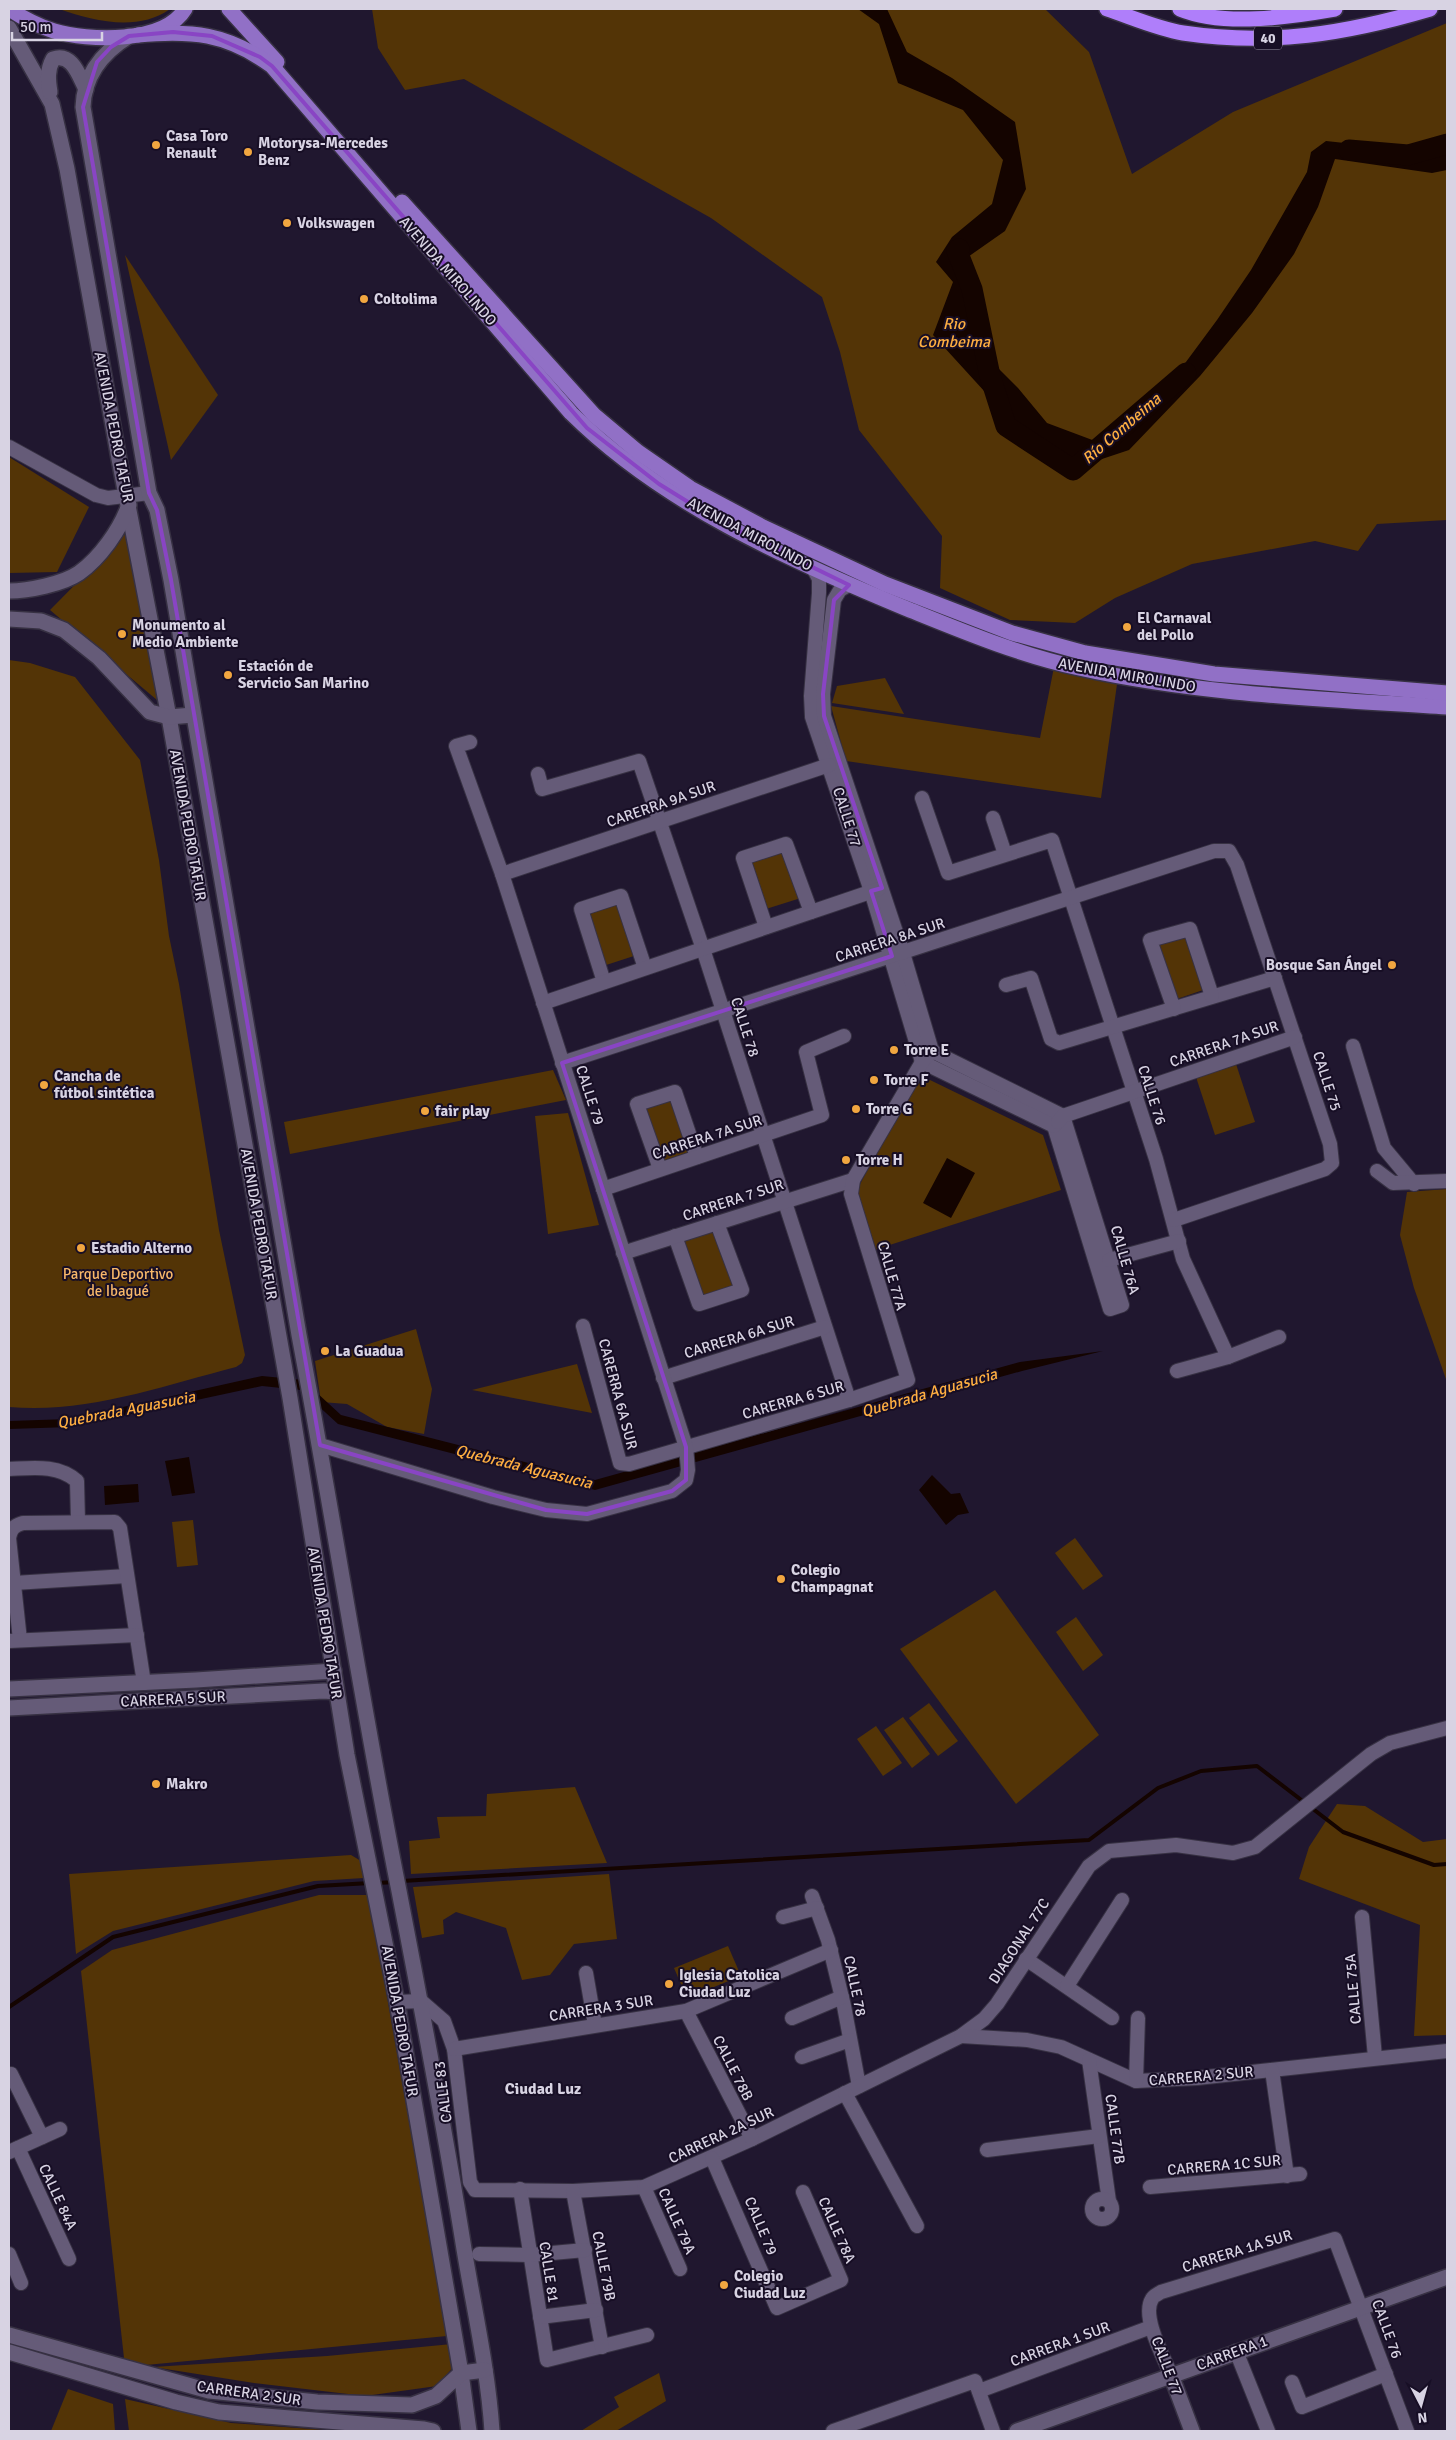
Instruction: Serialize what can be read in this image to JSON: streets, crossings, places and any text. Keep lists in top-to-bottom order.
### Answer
{
  "streets": {
    "highway": ["40"],
    "main road": [
      "AVENIDA MIROLINDO",
      "AVENIDA PEDRO TAFUR",
      "CALLE 77",
      "CARRERA 5 SUR",
      "CARRERA 2 SUR",
      "CARRERA 1"
    ],
    "street": [
      "CARERRA 9A SUR",
      "CARRERA 8A SUR",
      "CALLE 78",
      "CARRERA 7A SUR",
      "CALLE 75",
      "CALLE 79",
      "CALLE 76",
      "CARRERA 7 SUR",
      "CALLE 76A",
      "CALLE 77A",
      "CARRERA 6A SUR",
      "CARERRA 6A SUR",
      "CARERRA 6 SUR",
      "DIAGONAL 77C",
      "CALLE 75A",
      "CARRERA 3 SUR",
      "CALLE 78B",
      "CALLE 83",
      "CALLE 77B",
      "CARRERA 2A SUR",
      "CARRERA 1C SUR",
      "CALLE 84A",
      "CALLE 79A",
      "CALLE 78A",
      "CARRERA 1A SUR",
      "CALLE 79B",
      "CALLE 81",
      "CARRERA 1 SUR"
    ]
  },
  "crossings": [
    ["AVENIDA MIROLINDO", "AVENIDA PEDRO TAFUR"],
    ["AVENIDA MIROLINDO", "CALLE 77"],
    ["AVENIDA PEDRO TAFUR", "CALLE 79"],
    ["AVENIDA PEDRO TAFUR", "CARRERA 5 SUR"],
    ["AVENIDA PEDRO TAFUR", "CARRERA 2 SUR"],
    ["AVENIDA PEDRO TAFUR", "CALLE 83"],
    ["CARERRA 9A SUR", "CALLE 77"],
    ["CARERRA 9A SUR", "CALLE 78"],
    ["CARERRA 9A SUR", "CALLE 79"],
    ["CALLE 77", "CARRERA 8A SUR"],
    ["CALLE 77", "CARRERA 1A SUR"],
    ["CALLE 77", "CARRERA 1 SUR"],
    ["CALLE 77", "CARRERA 1"],
    ["CARRERA 8A SUR", "CALLE 78"],
    ["CARRERA 8A SUR", "CALLE 75"],
    ["CARRERA 8A SUR", "CALLE 79"],
    ["CARRERA 8A SUR", "CALLE 76"],
    ["CALLE 78", "CARRERA 7A SUR"],
    ["CALLE 78", "CARRERA 7 SUR"],
    ["CALLE 78", "CARRERA 6A SUR"],
    ["CALLE 78", "CARERRA 6 SUR"],
    ["CALLE 78", "CARRERA 3 SUR"],
    ["CALLE 78", "CARRERA 2A SUR"],
    ["CARRERA 7A SUR", "CALLE 75"],
    ["CARRERA 7A SUR", "CALLE 79"],
    ["CARRERA 7A SUR", "CALLE 76"],
    ["CARRERA 7A SUR", "CALLE 76A"],
    ["CALLE 75", "CALLE 76"],
    ["CALLE 79", "CARRERA 7 SUR"],
    ["CALLE 79", "CARRERA 6A SUR"],
    ["CALLE 79", "CARERRA 6A SUR"],
    ["CALLE 79", "CARERRA 6 SUR"],
    ["CALLE 79", "CARRERA 2A SUR"],
    ["CALLE 79", "CALLE 78A"],
    ["CALLE 76", "CARRERA 1A SUR"],
    ["CALLE 76", "CARRERA 1"],
    ["CARRERA 7 SUR", "CALLE 77A"],
    ["CALLE 77A", "CARERRA 6 SUR"],
    ["CARERRA 6A SUR", "CARERRA 6 SUR"],
    ["DIAGONAL 77C", "CARRERA 2 SUR"],
    ["DIAGONAL 77C", "CARRERA 2A SUR"],
    ["CALLE 75A", "CARRERA 2 SUR"],
    ["CARRERA 3 SUR", "CALLE 78B"],
    ["CARRERA 3 SUR", "CALLE 83"],
    ["CALLE 78B", "CARRERA 2A SUR"],
    ["CARRERA 2 SUR", "CALLE 77B"],
    ["CARRERA 2 SUR", "CARRERA 2A SUR"],
    ["CARRERA 2 SUR", "CARRERA 1C SUR"],
    ["CALLE 83", "CARRERA 2A SUR"],
    ["CARRERA 2A SUR", "CALLE 79A"],
    ["CARRERA 2A SUR", "CALLE 79B"],
    ["CARRERA 2A SUR", "CALLE 81"],
    ["CALLE 79B", "CALLE 81"]
  ],
  "districts": ["Ciudad Luz"],
  "water": ["Rio Combeima", "Río Combeima", "Quebrada Aguasucia"],
  "parks": ["Parque Deportivo de Ibagué"],
  "places": [
    "Casa Toro Renault",
    "Motorysa-Mercedes Benz",
    "Volkswagen",
    "Coltolima",
    "El Carnaval del Pollo",
    "Monumento al Medio Ambiente",
    "Estación de Servicio San Marino",
    "Bosque San Ángel",
    "Torre E",
    "Torre F",
    "Cancha de fútbol sintética",
    "Torre G",
    "fair play",
    "Torre H",
    "Estadio Alterno",
    "La Guadua",
    "Colegio Champagnat",
    "Makro",
    "Iglesia Catolica Ciudad Luz",
    "Colegio Ciudad Luz"
  ],
  "scale_bar": "50 m",
  "north": "bottom"
}
